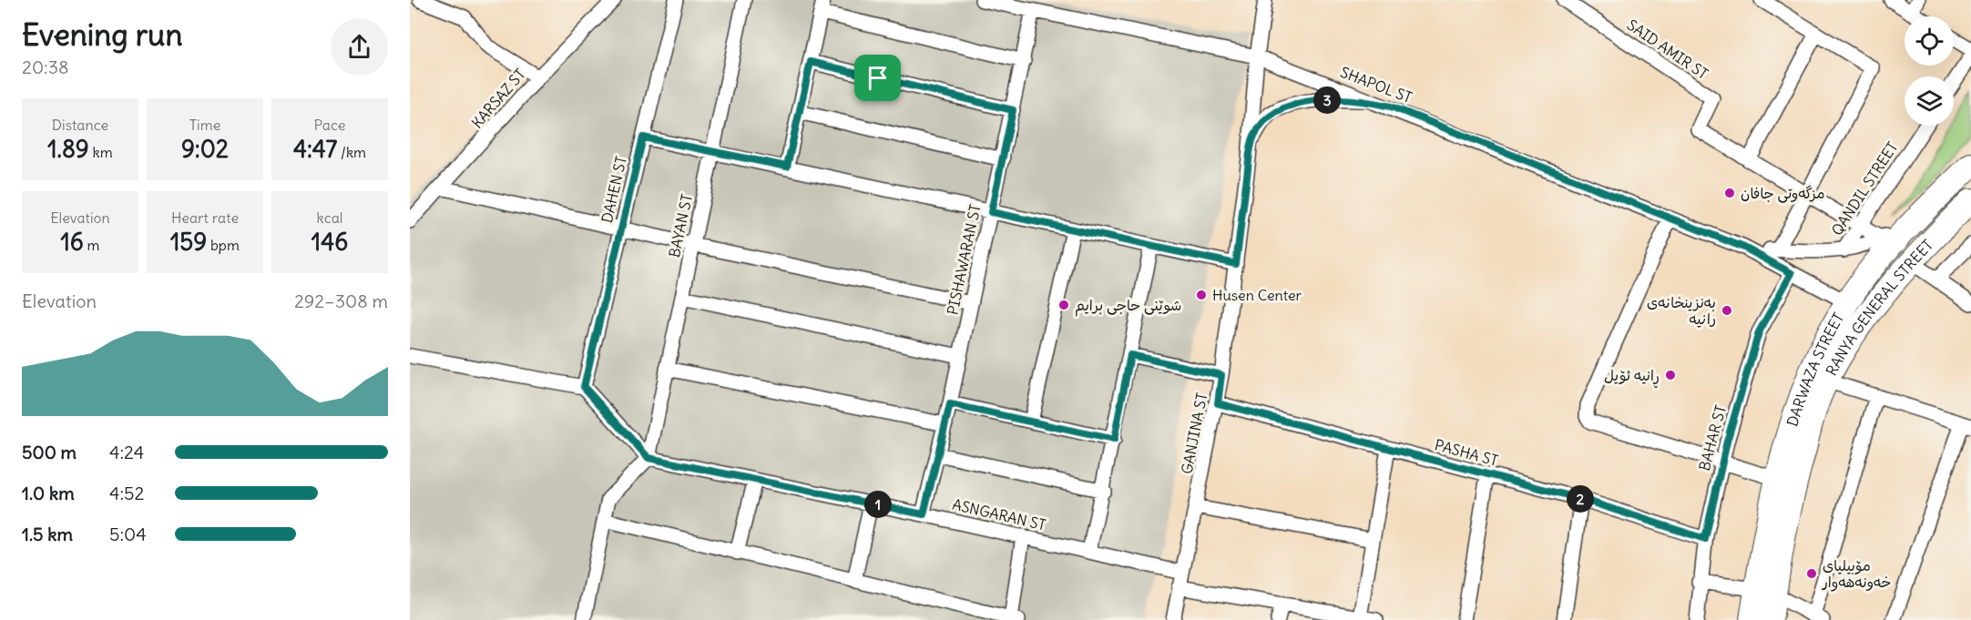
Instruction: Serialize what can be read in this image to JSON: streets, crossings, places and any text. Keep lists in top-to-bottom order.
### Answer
{
  "streets": {
    "highway": ["RANYA GENERAL STREET", "DARWAZA STREET"],
    "street": [
      "SAID AMIR ST",
      "SHAPOL ST",
      "KARSAZ ST",
      "QANDIL STREET",
      "DAHEN ST",
      "BAYAN ST",
      "PISHAWARAN ST",
      "GANJINA ST",
      "BAHAR ST",
      "PASHA ST",
      "ASNGARAN ST"
    ]
  },
  "crossings": [
    ["SAID AMIR ST", "QANDIL STREET"],
    ["SHAPOL ST", "PISHAWARAN ST"],
    ["SHAPOL ST", "GANJINA ST"],
    ["BAYAN ST", "ASNGARAN ST"],
    ["PISHAWARAN ST", "ASNGARAN ST"],
    ["RANYA GENERAL STREET", "DARWAZA STREET"],
    ["GANJINA ST", "PASHA ST"],
    ["GANJINA ST", "ASNGARAN ST"],
    ["BAHAR ST", "PASHA ST"]
  ],
  "places": [
    "مزگەوتی جافان",
    "Husen Center",
    "شوێنی حاجی برایم",
    "بەنزینخانەی رانیە",
    "ڕانیە ئۆیل",
    "مۆبیلیای خەونەهەوار"
  ],
  "page": {
    "heading": ["Evening run", "20:38"],
    "pins": ["3", "2", "1"],
    "stats": [
      ["Distance", "1.89 km"],
      ["Time", "9:02"],
      ["Pace", "4:47 /km"],
      ["Elevation", "16 m"],
      ["Heart rate", "159 bpm"],
      ["kcal", "146"]
    ],
    "chart": ["Elevation", "292–308 m"],
    "list": [
      {
        "name": "500 m",
        "note": "4:24"
      },
      {
        "name": "1.0 km",
        "note": "4:52"
      },
      {
        "name": "1.5 km",
        "note": "5:04"
      }
    ]
  }
}
